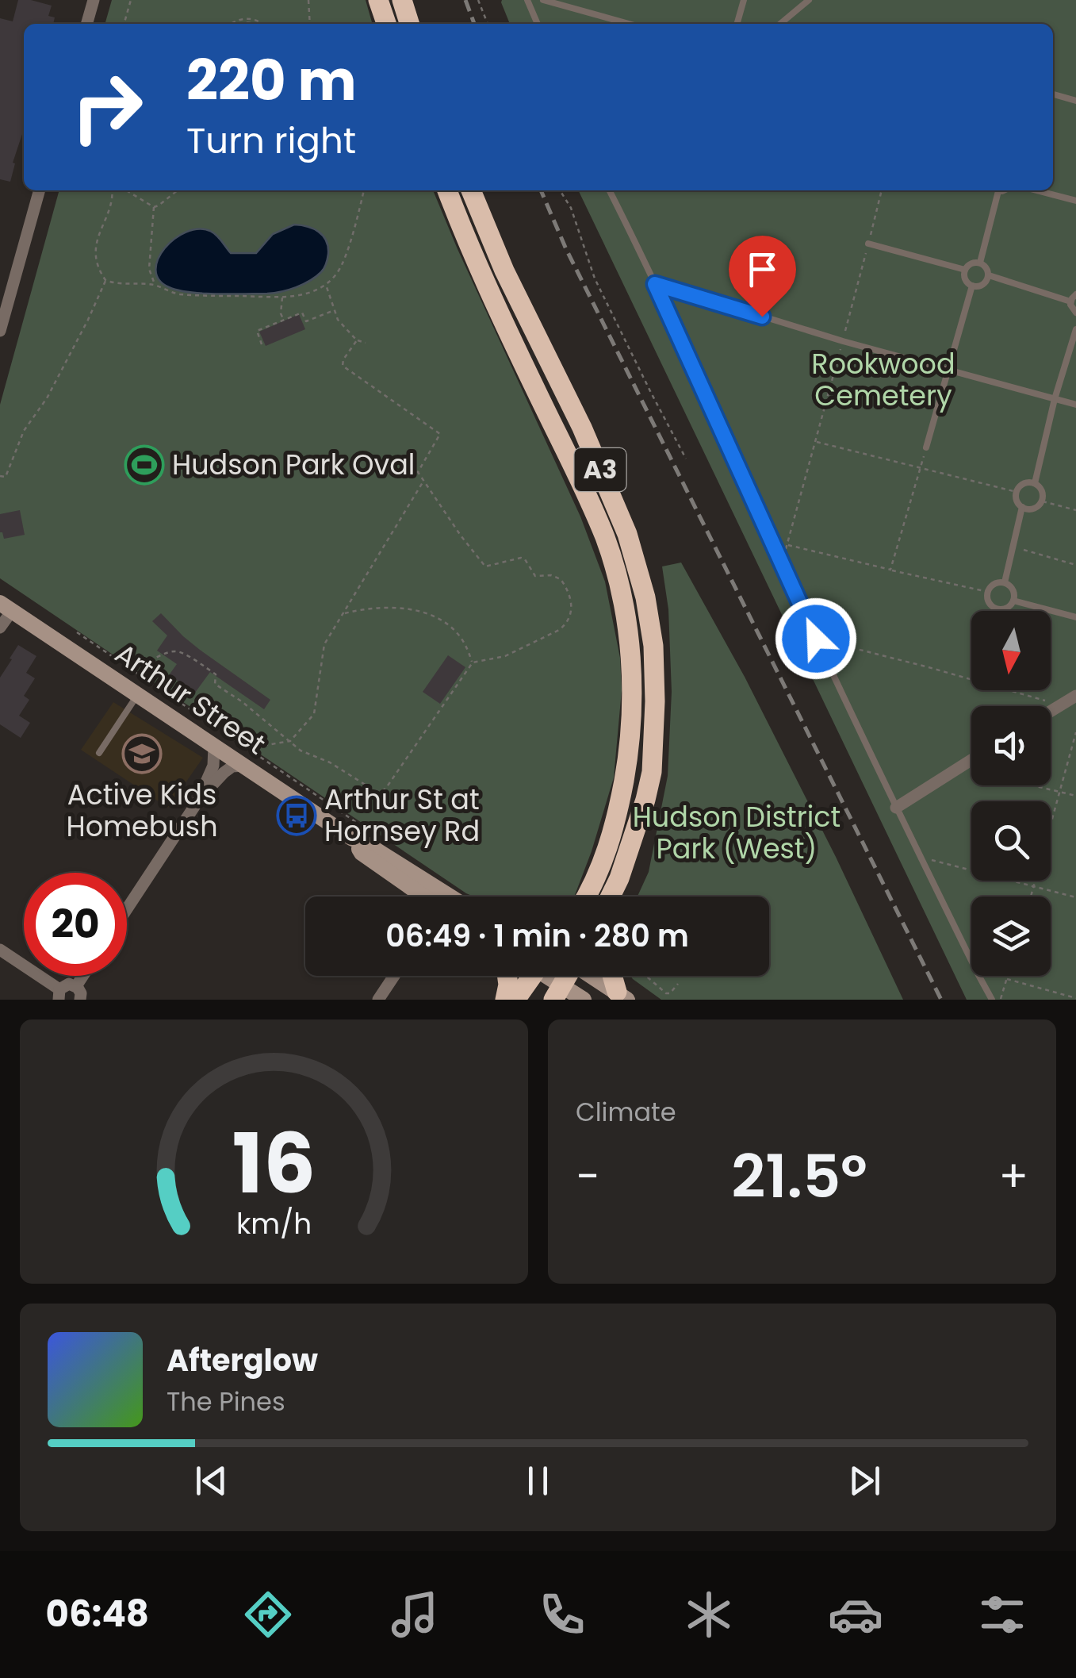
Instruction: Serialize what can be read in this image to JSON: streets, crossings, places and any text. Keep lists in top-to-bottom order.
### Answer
{
  "streets": {
    "highway": ["A3"],
    "main road": ["Arthur Street"]
  },
  "parks": ["Rookwood Cemetery", "Hudson District Park (West)"],
  "places": {
    "sports": ["Hudson Park Oval"],
    "school or university": ["Active Kids Homebush"],
    "bus stop": ["Arthur St at Hornsey Rd"]
  },
  "north": "bottom",
  "page": {
    "turn": ["220 m", "Turn right"],
    "limit": "20",
    "trip": "06:49 · 1 min · 280 m",
    "tile": "Climate",
    "heat": ["−", "21.5°", "+"],
    "song": ["Afterglow", "The Pines"],
    "tabs": "06:48",
    "gauge": ["16", "km/h"]
  }
}
